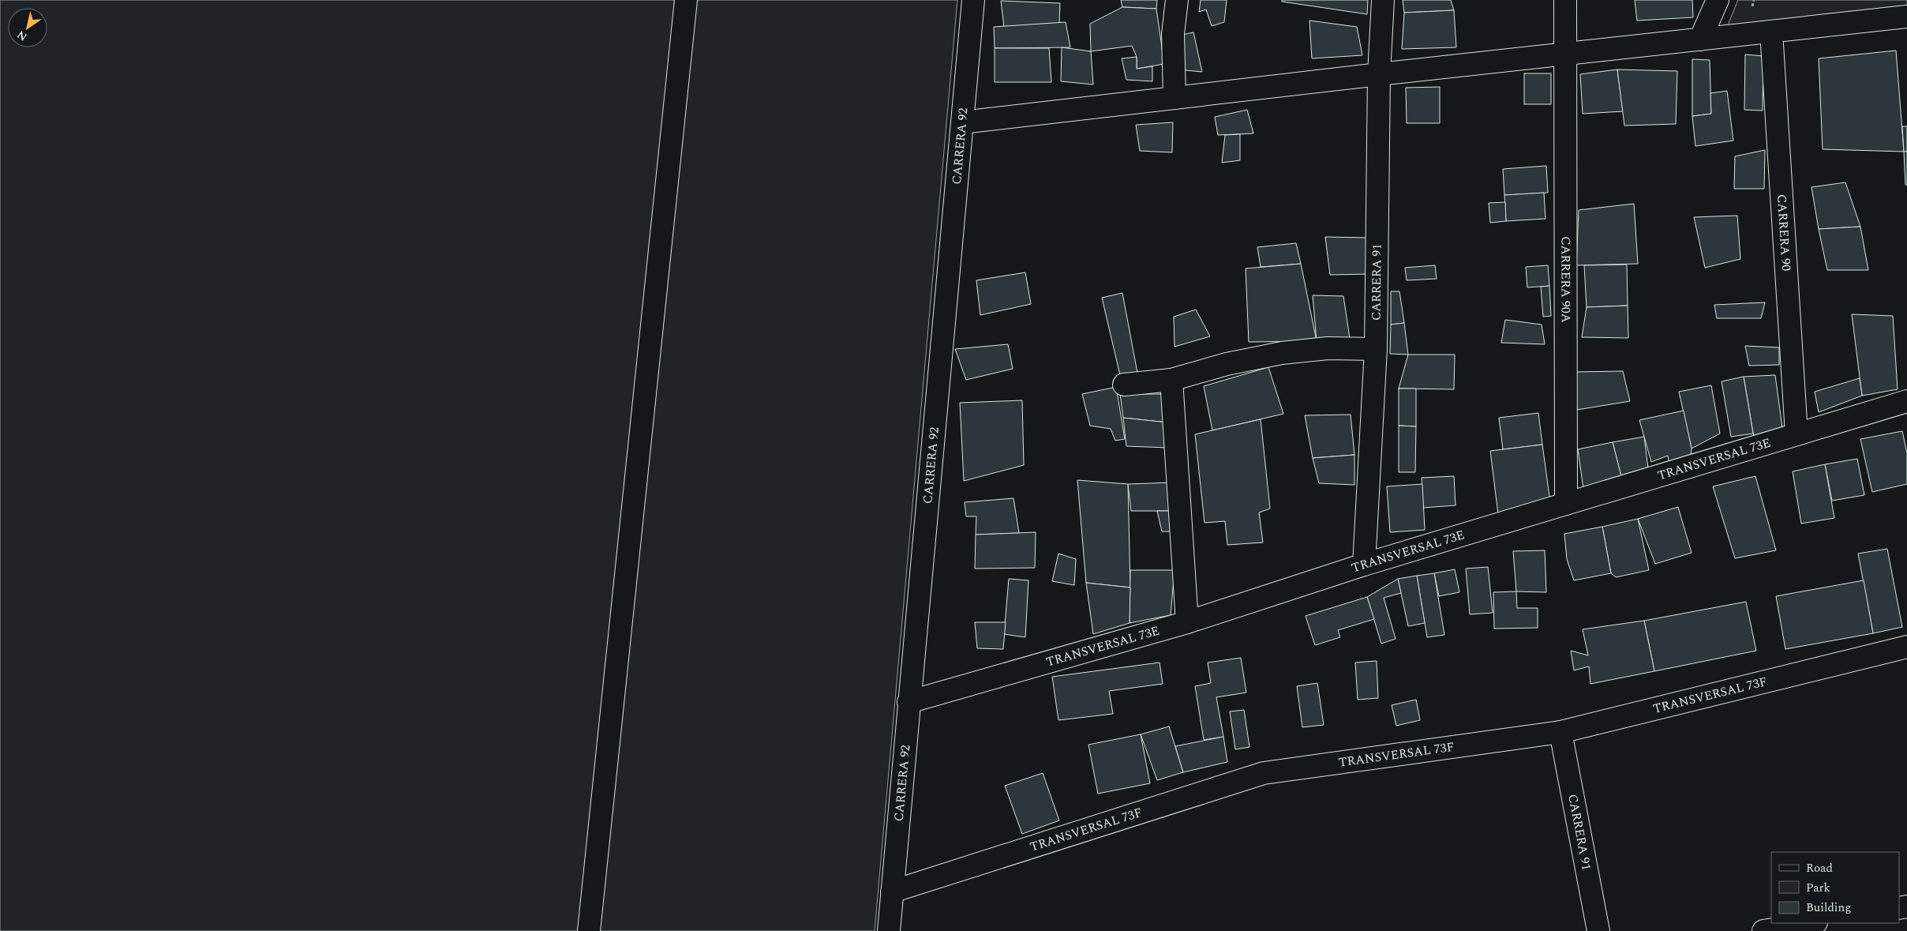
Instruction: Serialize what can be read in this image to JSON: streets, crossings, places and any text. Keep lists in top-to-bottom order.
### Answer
{
  "streets": {
    "street": [
      "CARRERA 92",
      "CARRERA 90",
      "CARRERA 90A",
      "CARRERA 91",
      "TRANSVERSAL 73E",
      "TRANSVERSAL 73F"
    ]
  },
  "crossings": [
    ["CARRERA 92", "TRANSVERSAL 73E"],
    ["CARRERA 92", "TRANSVERSAL 73F"],
    ["CARRERA 90", "TRANSVERSAL 73E"],
    ["CARRERA 90A", "TRANSVERSAL 73E"],
    ["CARRERA 91", "TRANSVERSAL 73E"],
    ["CARRERA 91", "TRANSVERSAL 73F"]
  ],
  "legend": ["Road", "Park", "Building"],
  "north": "bottom left"
}
